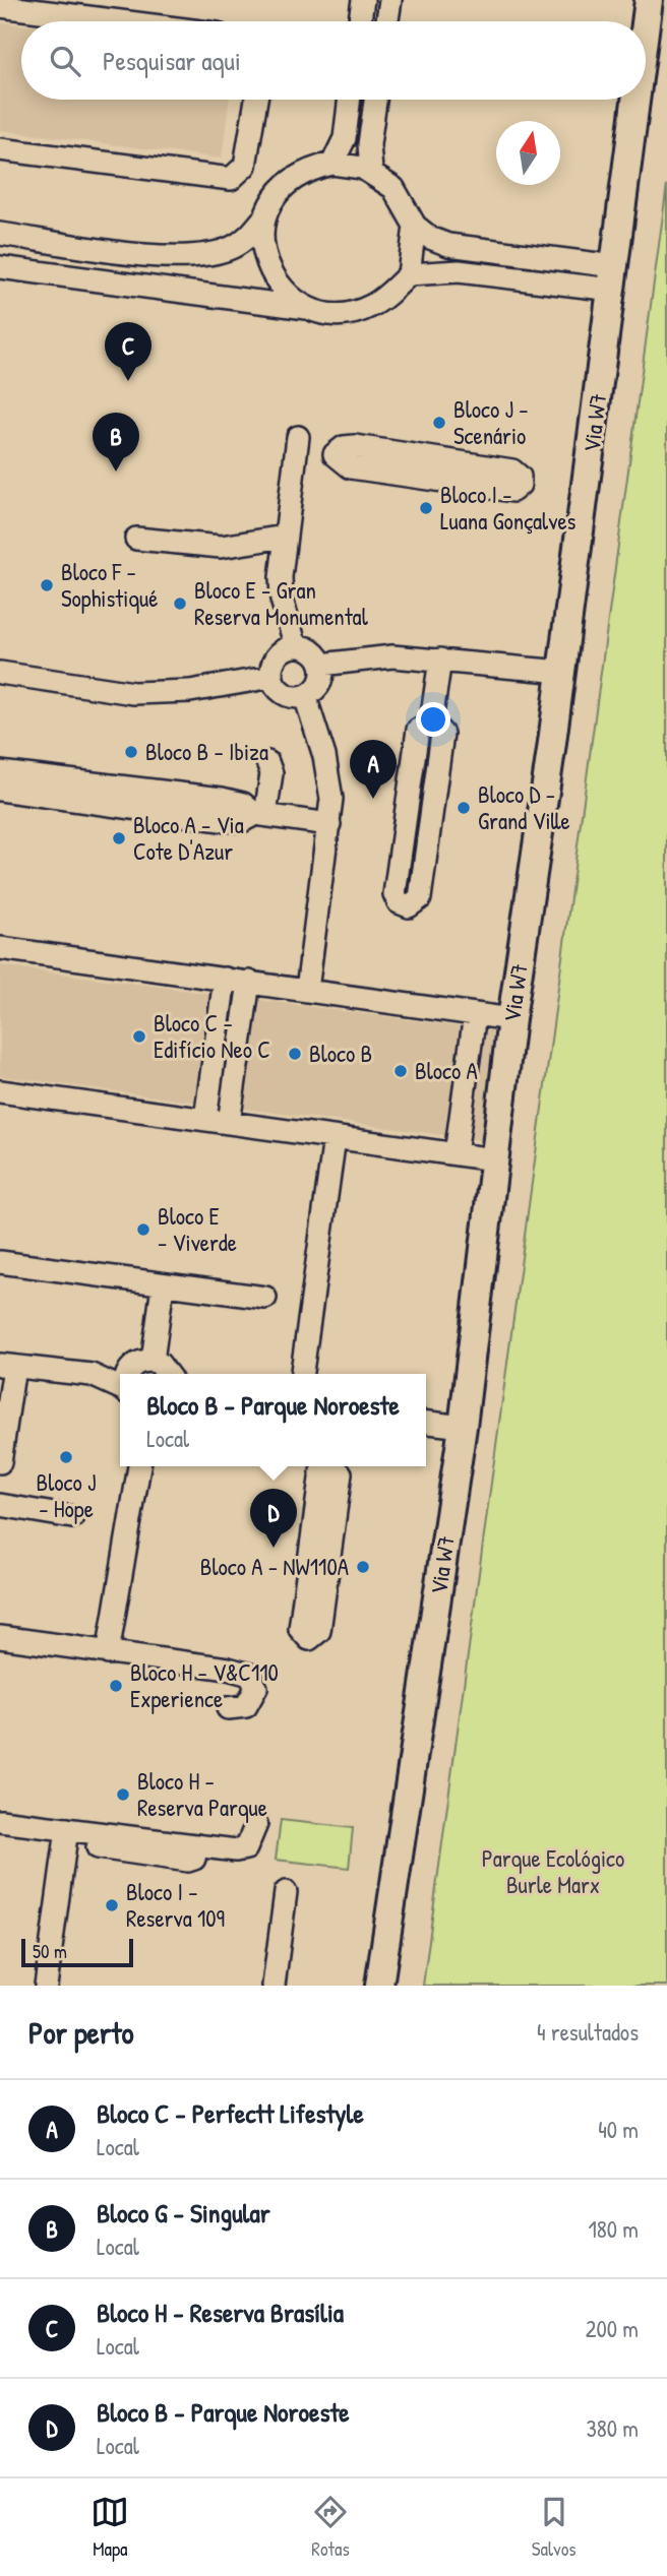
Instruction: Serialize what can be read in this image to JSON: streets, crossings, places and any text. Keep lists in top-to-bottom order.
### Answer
{
  "streets": {
    "main road": ["Via W7"]
  },
  "parks": ["Parque Ecológico Burle Marx"],
  "places": [
    "Bloco J - Scenário",
    "Bloco I - Luana Gonçalves",
    "Bloco F - Sophistiqué",
    "Bloco E - Gran Reserva Monumental",
    "Bloco B - Ibiza",
    "Bloco D - Grand Ville",
    "Bloco A - Via Cote D'Azur",
    "Bloco C - Edifício Neo C",
    "Bloco B",
    "Bloco A",
    "Bloco E - Viverde",
    "Bloco J - Hope",
    "Bloco A - NW110A",
    "Bloco H - V&C110 Experience",
    "Bloco H - Reserva Parque",
    "Bloco I - Reserva 109"
  ],
  "scale_bar": "50 m",
  "north": "top",
  "page": {
    "search": "Pesquisar aqui",
    "pins": [
      "C",
      "B",
      "A",
      "D"
    ],
    "popup": ["Bloco B - Parque Noroeste", "Local"],
    "scale": "50 m",
    "heading": ["Por perto", "4 resultados"],
    "list": [
      {
        "mark": "A",
        "name": "Bloco C - Perfectt Lifestyle",
        "note": "Local",
        "value": "40 m"
      },
      {
        "mark": "B",
        "name": "Bloco G - Singular",
        "note": "Local",
        "value": "180 m"
      },
      {
        "mark": "C",
        "name": "Bloco H - Reserva Brasília",
        "note": "Local",
        "value": "200 m"
      },
      {
        "mark": "D",
        "name": "Bloco B - Parque Noroeste",
        "note": "Local",
        "value": "380 m"
      }
    ],
    "nav": ["Mapa", "Rotas", "Salvos"]
  }
}
